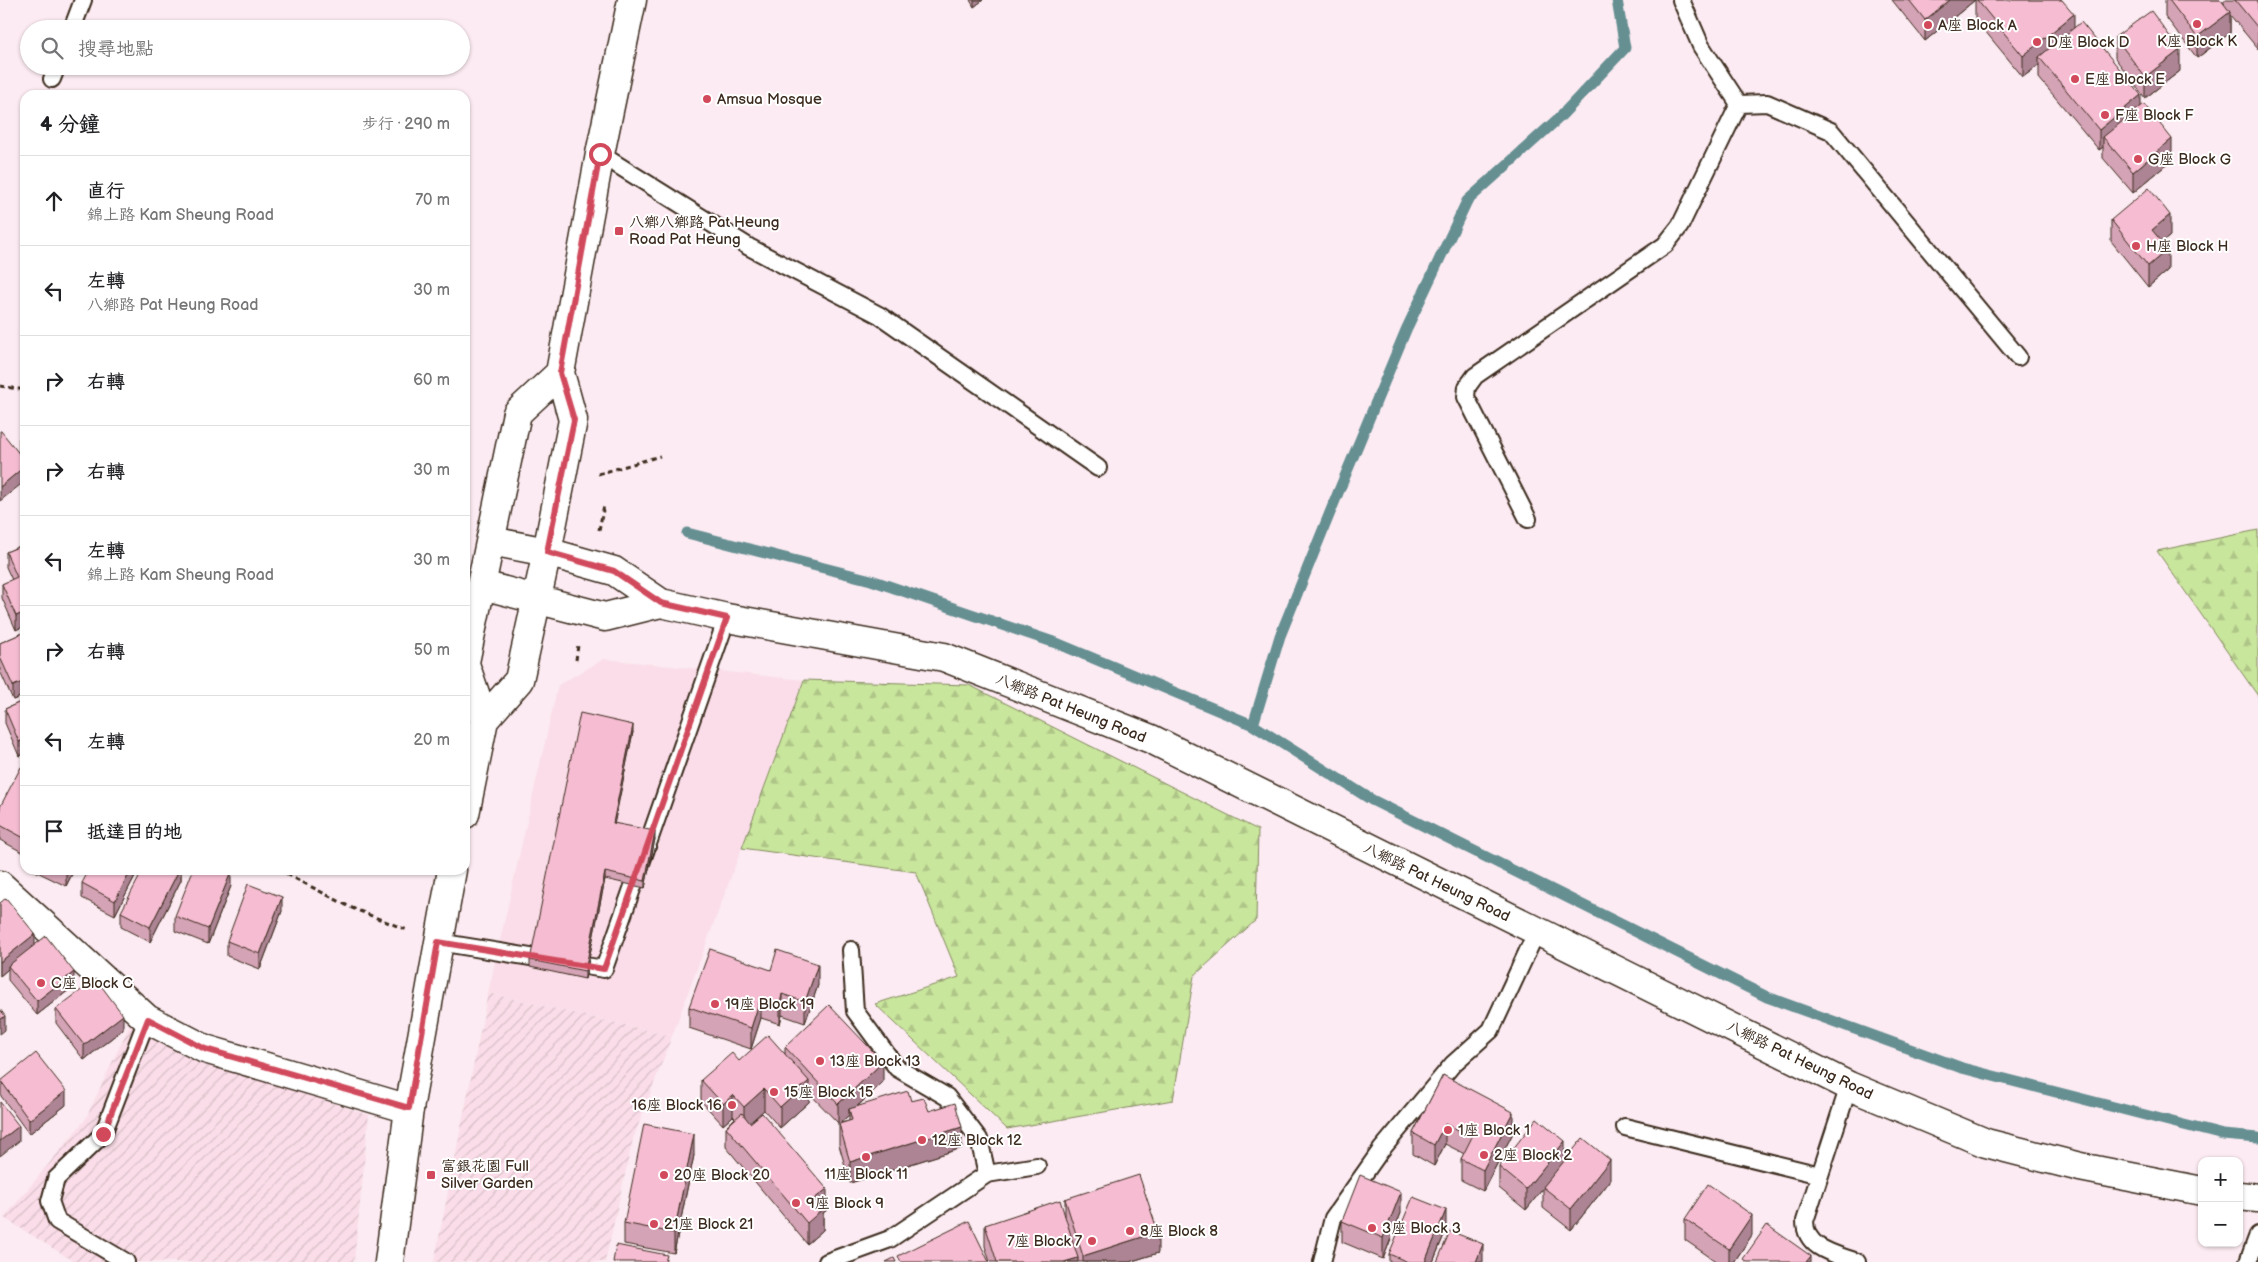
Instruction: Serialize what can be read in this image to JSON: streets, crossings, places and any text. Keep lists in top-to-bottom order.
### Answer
{
  "streets": {
    "main road": ["八鄉路 Pat Heung Road"]
  },
  "places": {
    "other": [
      "K座 Block K",
      "A座 Block A",
      "D座 Block D",
      "E座 Block E",
      "Amsua Mosque",
      "F座 Block F",
      "G座 Block G",
      "H座 Block H",
      "C座 Block C",
      "19座 Block 19",
      "13座 Block 13",
      "15座 Block 15",
      "16座 Block 16",
      "1座 Block 1",
      "12座 Block 12",
      "2座 Block 2",
      "11座 Block 11",
      "20座 Block 20",
      "9座 Block 9",
      "21座 Block 21",
      "3座 Block 3",
      "8座 Block 8",
      "7座 Block 7"
    ],
    "transit": ["八鄉八鄉路 Pat Heung Road Pat Heung", "富銀花園 Full Silver Garden"]
  },
  "page": {
    "search": "搜尋地點",
    "heading": ["4 分鐘", "步行 · 290 m"],
    "list": [
      ["直行", "錦上路 Kam Sheung Road", "70 m"],
      ["左轉", "八鄉路 Pat Heung Road", "30 m"],
      ["右轉", "60 m"],
      ["右轉", "30 m"],
      ["左轉", "錦上路 Kam Sheung Road", "30 m"],
      ["右轉", "50 m"],
      ["左轉", "20 m"],
      "抵達目的地"
    ],
    "map_buttons": ["+", "−"]
  }
}
